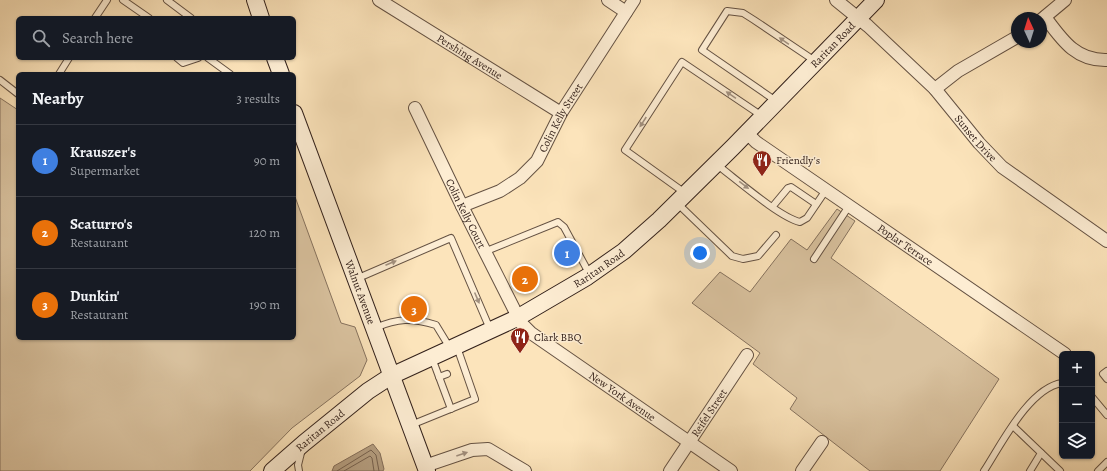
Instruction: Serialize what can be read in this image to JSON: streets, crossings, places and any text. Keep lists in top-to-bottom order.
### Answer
{
  "streets": {
    "main road": ["Raritan Road", "Walnut Avenue"],
    "street": [
      "Pershing Avenue",
      "Colin Kelly Street",
      "Sunset Drive",
      "Colin Kelly Court",
      "Poplar Terrace",
      "New York Avenue",
      "Reifel Street"
    ]
  },
  "crossings": [
    ["Raritan Road", "Sunset Drive"],
    ["Raritan Road", "Colin Kelly Court"],
    ["Raritan Road", "Poplar Terrace"],
    ["Raritan Road", "Walnut Avenue"],
    ["Raritan Road", "New York Avenue"],
    ["Pershing Avenue", "Colin Kelly Street"],
    ["Colin Kelly Street", "Colin Kelly Court"],
    ["Colin Kelly Court", "New York Avenue"],
    ["New York Avenue", "Reifel Street"]
  ],
  "places": {
    "restaurant": ["Friendly's", "Clark BBQ"]
  },
  "north": "top",
  "page": {
    "search": "Search here",
    "heading": ["Nearby", "3 results"],
    "list": [
      {
        "mark": "1",
        "name": "Krauszer's",
        "note": "Supermarket",
        "value": "90 m"
      },
      {
        "mark": "2",
        "name": "Scaturro's",
        "note": "Restaurant",
        "value": "120 m"
      },
      {
        "mark": "3",
        "name": "Dunkin'",
        "note": "Restaurant",
        "value": "190 m"
      }
    ],
    "pins": ["1", "2", "3"],
    "map_buttons": ["+", "−"]
  }
}
